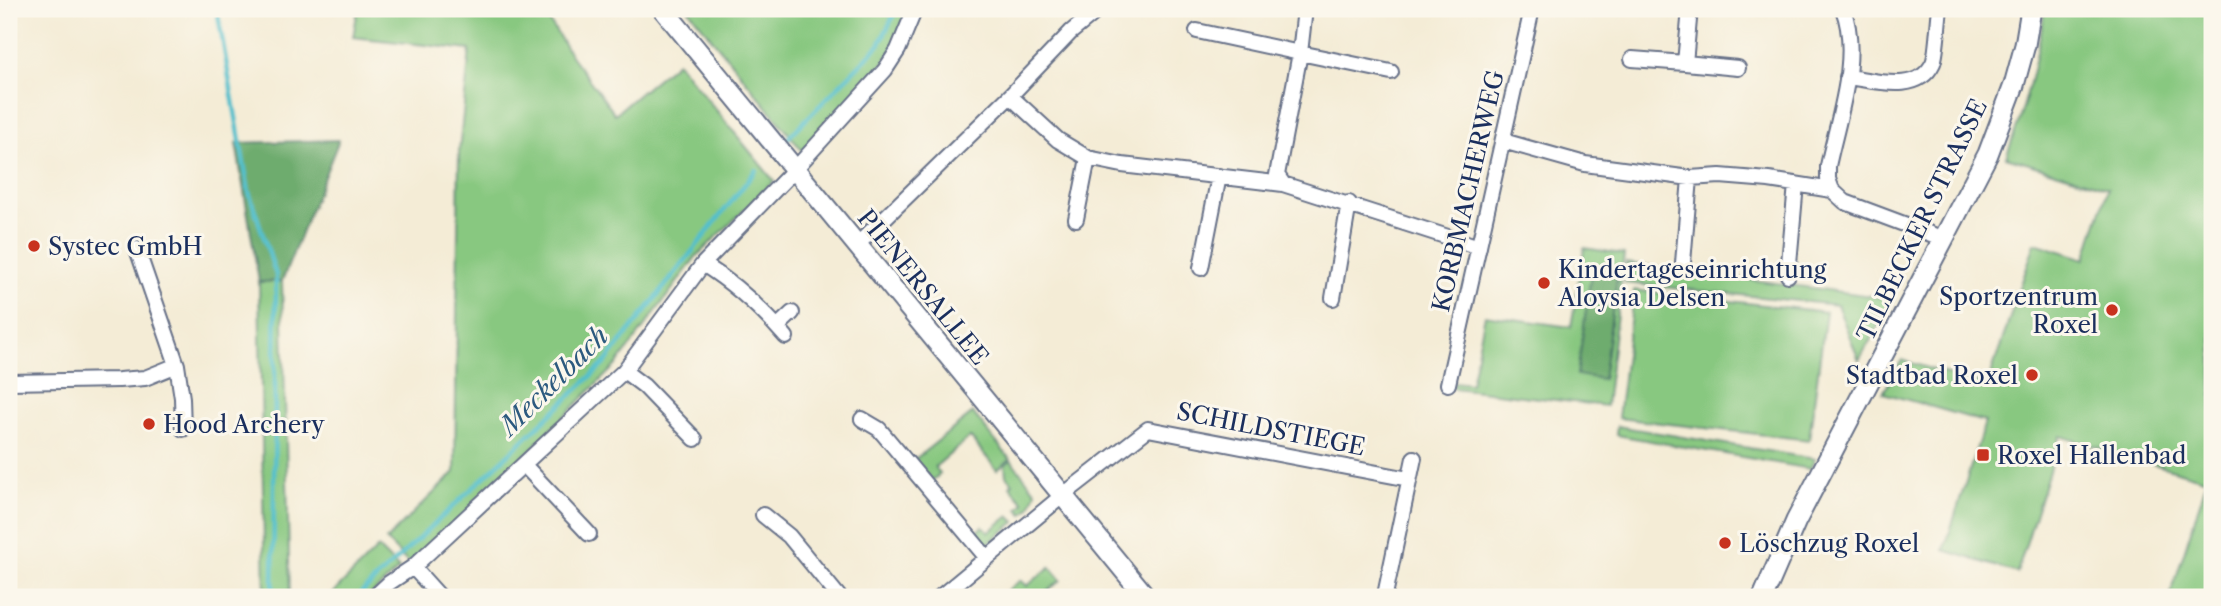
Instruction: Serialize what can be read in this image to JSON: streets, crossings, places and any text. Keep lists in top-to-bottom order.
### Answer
{
  "streets": {
    "main road": ["TILBECKER STRASSE", "PIENERSALLEE"],
    "street": ["KORBMACHERWEG", "SCHILDSTIEGE"]
  },
  "crossings": [
    ["PIENERSALLEE", "SCHILDSTIEGE"]
  ],
  "water": ["Meckelbach"],
  "places": {
    "other": [
      "Systec GmbH",
      "Kindertageseinrichtung Aloysia Delsen",
      "Sportzentrum Roxel",
      "Stadtbad Roxel",
      "Hood Archery",
      "Löschzug Roxel"
    ],
    "transit": ["Roxel Hallenbad"]
  }
}
